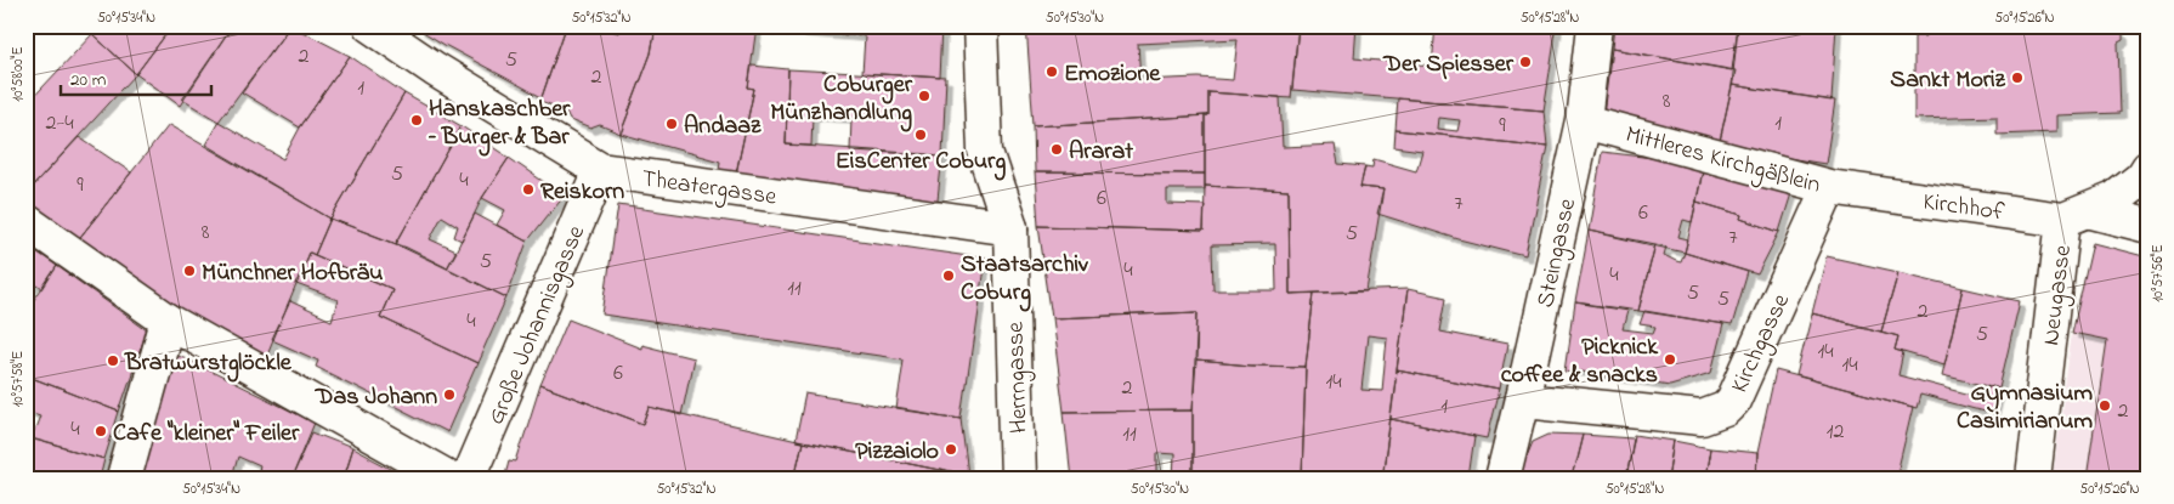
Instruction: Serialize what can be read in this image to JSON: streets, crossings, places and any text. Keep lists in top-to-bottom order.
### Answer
{
  "streets": {
    "street": [
      "Mittleres Kirchgäßlein",
      "Theatergasse",
      "Kirchhof",
      "Steingasse",
      "Neugasse",
      "Große Johannisgasse",
      "Kirchgasse",
      "Herrngasse"
    ]
  },
  "crossings": [
    ["Mittleres Kirchgäßlein", "Kirchhof"],
    ["Mittleres Kirchgäßlein", "Steingasse"],
    ["Mittleres Kirchgäßlein", "Kirchgasse"],
    ["Theatergasse", "Große Johannisgasse"],
    ["Theatergasse", "Herrngasse"],
    ["Kirchhof", "Neugasse"],
    ["Steingasse", "Kirchgasse"]
  ],
  "places": [
    "Der Spiesser",
    "Emozione",
    "Sankt Moriz",
    "Coburger Münzhandlung",
    "Hanskaschber – Burger & Bar",
    "Andaaz",
    "EisCenter Coburg",
    "Ararat",
    "Reiskorn",
    "Münchner Hofbräu",
    "Staatsarchiv Coburg",
    "Picknick coffee & snacks",
    "Bratwurstglöckle",
    "Das Johann",
    "Gymnasium Casimirianum",
    "Cafe \"kleiner\" Feiler",
    "Pizzaiolo"
  ],
  "house_numbers": [
    "2",
    "5",
    "2",
    "1",
    "8",
    "2-4",
    "1",
    "9",
    "5",
    "4",
    "9",
    "6",
    "7",
    "6",
    "8",
    "5",
    "7",
    "5",
    "4",
    "4",
    "11",
    "5",
    "5",
    "2",
    "4",
    "5",
    "14",
    "14",
    "6",
    "14",
    "2",
    "1",
    "2",
    "4",
    "12",
    "11"
  ],
  "scale_bar": "20 m",
  "coordinates": [
    "50°15'34\"N",
    "50°15'32\"N",
    "50°15'30\"N",
    "50°15'28\"N",
    "50°15'26\"N",
    "10°58'00\"E",
    "10°57'56\"E",
    "10°57'58\"E"
  ]
}
